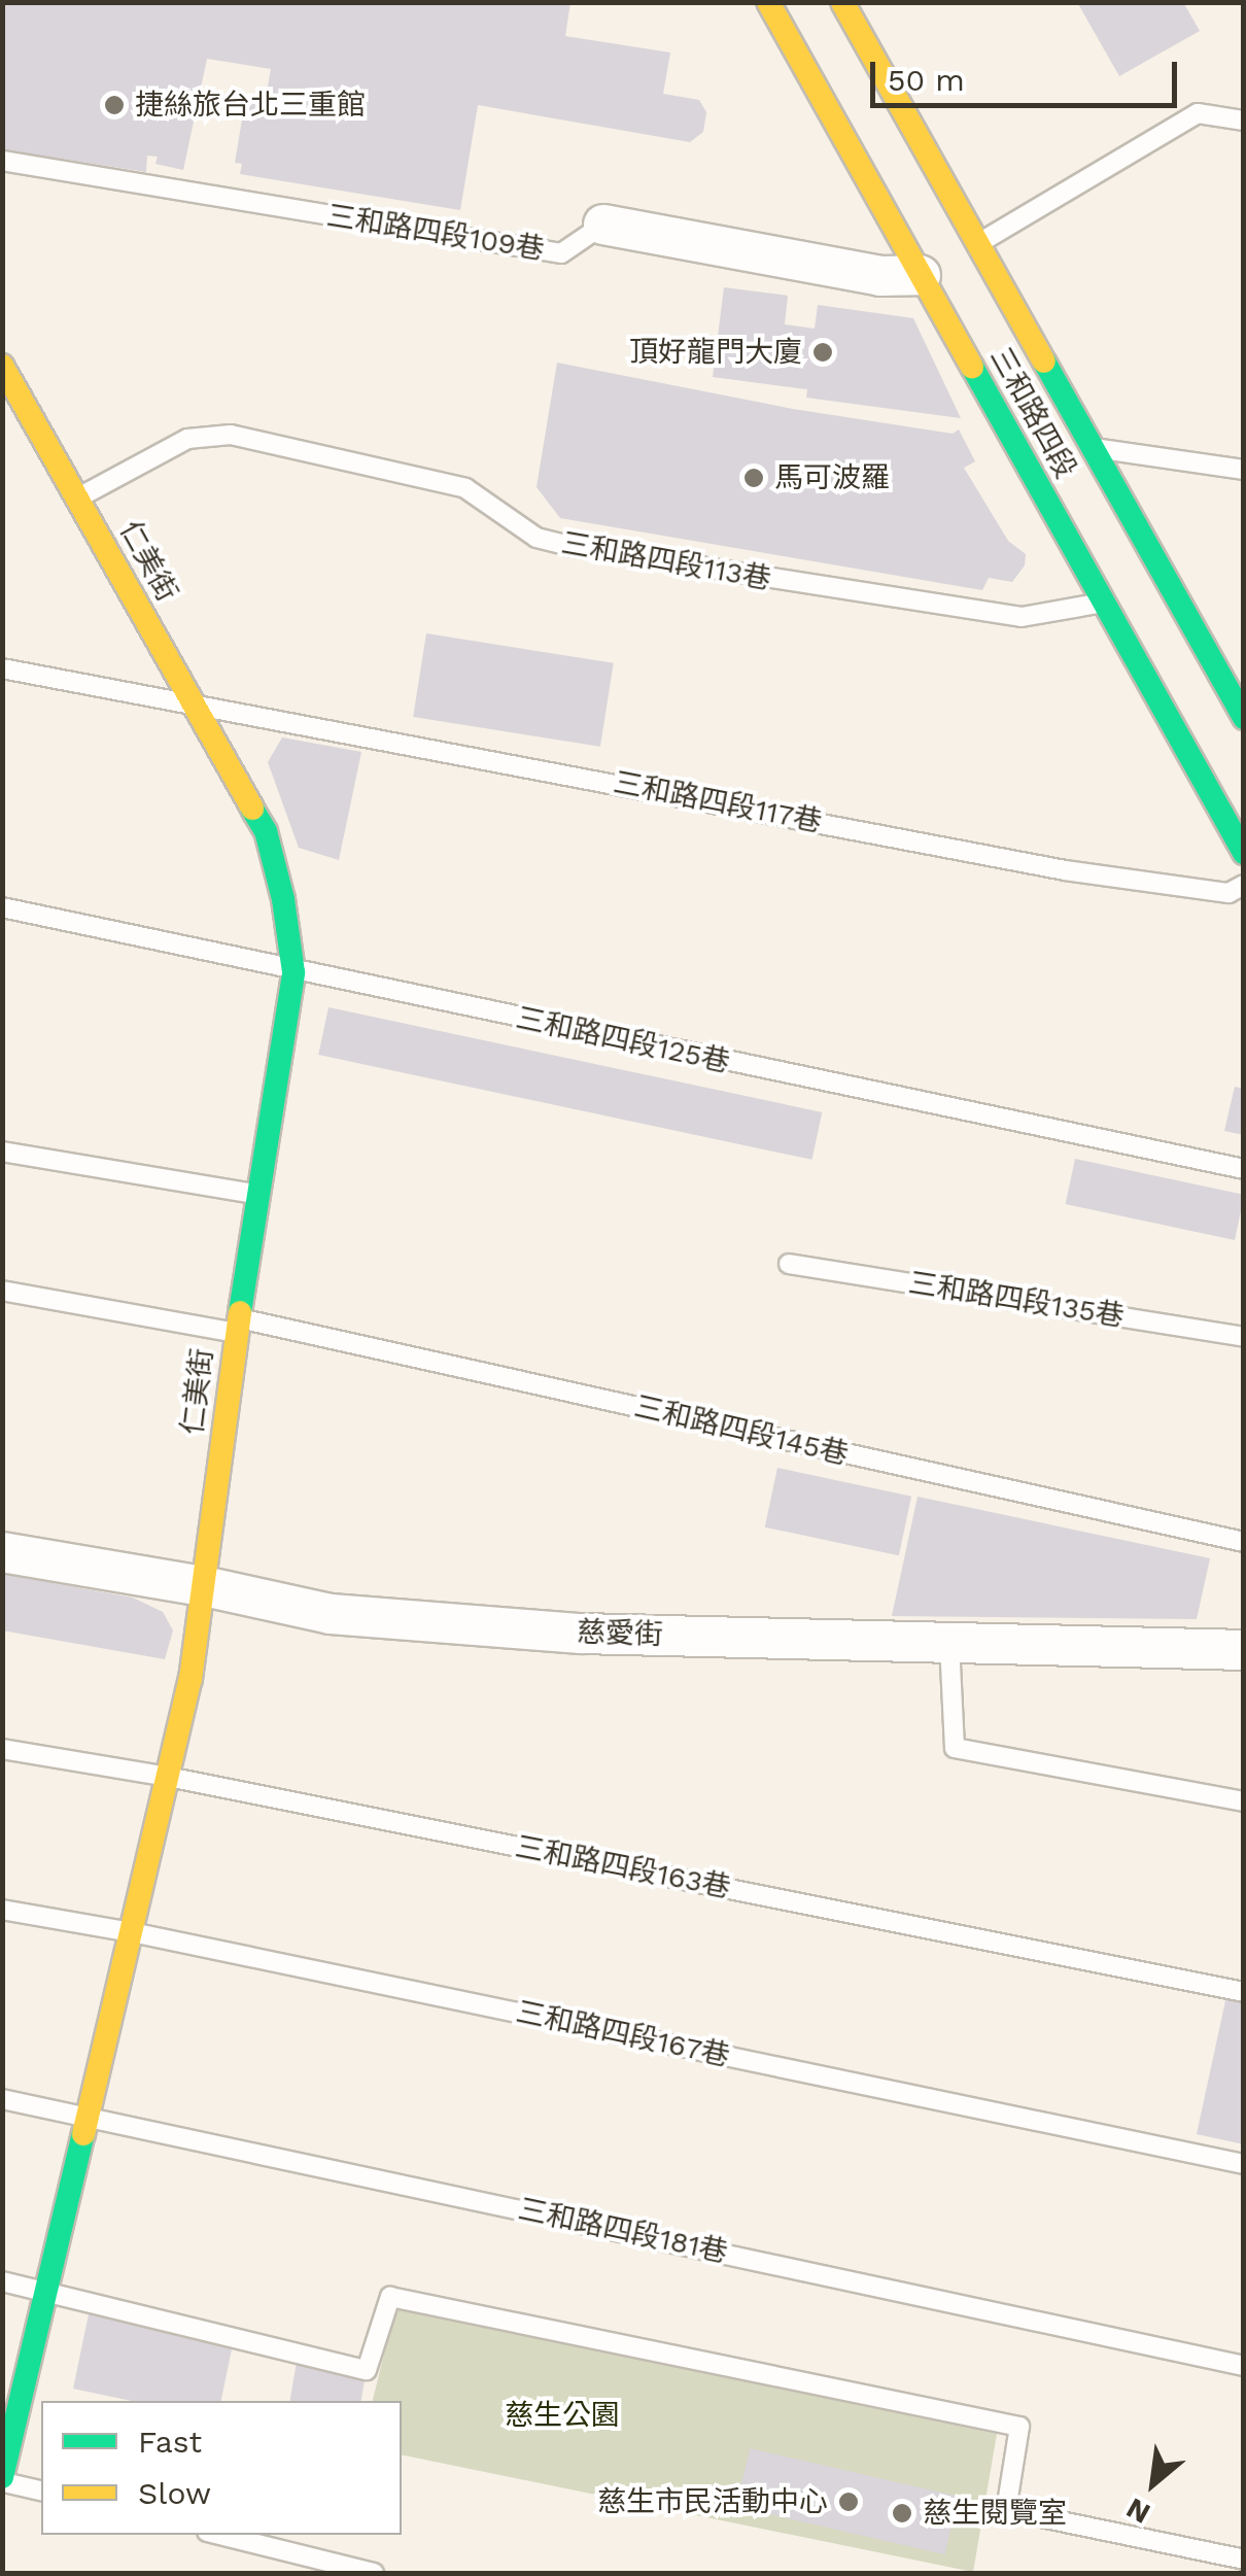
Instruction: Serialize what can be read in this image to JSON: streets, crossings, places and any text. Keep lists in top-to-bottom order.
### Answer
{
  "streets": {
    "street": [
      "三和路四段109巷",
      "三和路四段",
      "仁美街",
      "慈愛街"
    ],
    "lane": [
      "三和路四段113巷",
      "三和路四段117巷",
      "三和路四段125巷",
      "三和路四段135巷",
      "三和路四段145巷",
      "三和路四段163巷",
      "三和路四段167巷",
      "三和路四段181巷"
    ]
  },
  "crossings": [
    ["三和路四段109巷", "三和路四段"],
    ["三和路四段", "三和路四段113巷"],
    ["仁美街", "三和路四段113巷"],
    ["仁美街", "三和路四段117巷"],
    ["仁美街", "三和路四段125巷"],
    ["仁美街", "三和路四段145巷"],
    ["仁美街", "慈愛街"],
    ["仁美街", "三和路四段163巷"],
    ["仁美街", "三和路四段167巷"],
    ["仁美街", "三和路四段181巷"]
  ],
  "parks": ["慈生公園"],
  "places": [
    "捷絲旅台北三重館",
    "頂好龍門大廈",
    "馬可波羅",
    "慈生市民活動中心",
    "慈生閱覽室"
  ],
  "legend": ["Fast", "Slow"],
  "scale_bar": "50 m",
  "north": "bottom left"
}
